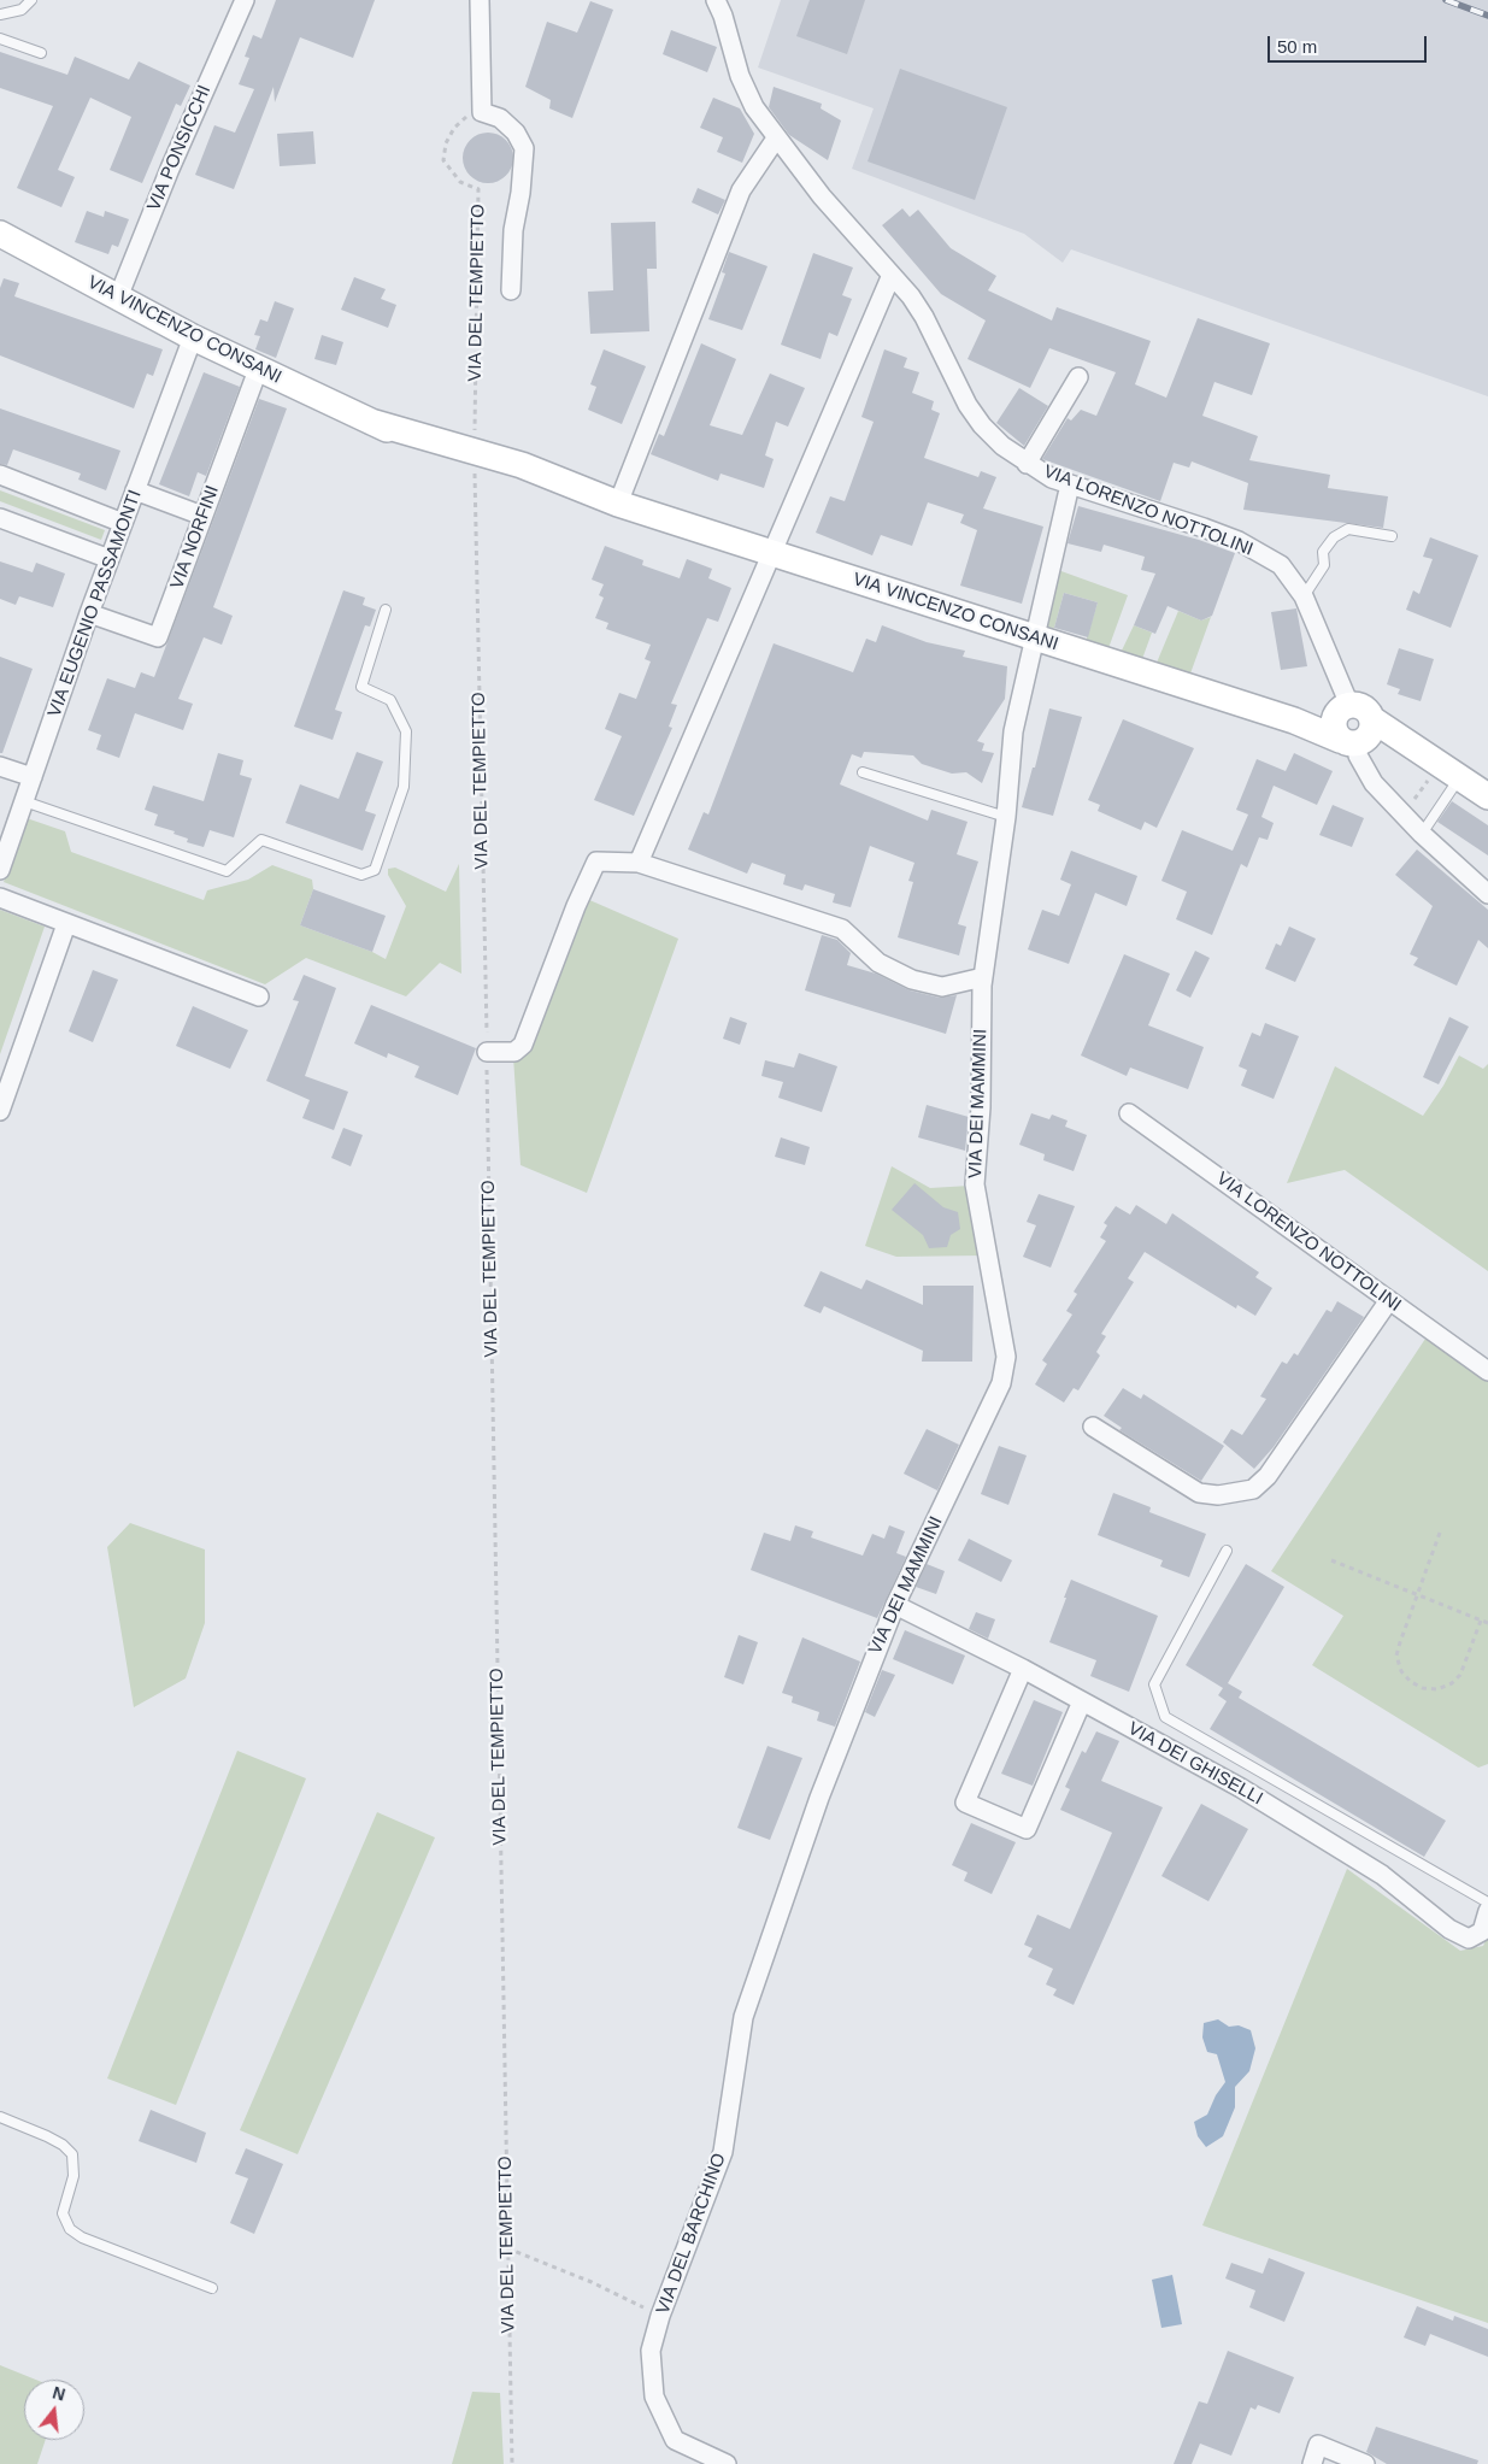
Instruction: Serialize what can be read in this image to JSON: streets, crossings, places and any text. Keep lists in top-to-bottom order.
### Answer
{
  "streets": {
    "street": [
      "VIA PONSICCHI",
      "VIA DEL TEMPIETTO",
      "VIA VINCENZO CONSANI",
      "VIA LORENZO NOTTOLINI",
      "VIA NORFINI",
      "VIA EUGENIO PASSAMONTI",
      "VIA DEI MAMMINI",
      "VIA DEI GHISELLI",
      "VIA DEL BARCHINO"
    ]
  },
  "crossings": [
    ["VIA PONSICCHI", "VIA VINCENZO CONSANI"],
    ["VIA DEL TEMPIETTO", "VIA VINCENZO CONSANI"],
    ["VIA VINCENZO CONSANI", "VIA LORENZO NOTTOLINI"],
    ["VIA VINCENZO CONSANI", "VIA NORFINI"],
    ["VIA VINCENZO CONSANI", "VIA EUGENIO PASSAMONTI"],
    ["VIA VINCENZO CONSANI", "VIA DEI MAMMINI"],
    ["VIA LORENZO NOTTOLINI", "VIA DEI MAMMINI"],
    ["VIA NORFINI", "VIA EUGENIO PASSAMONTI"],
    ["VIA DEI MAMMINI", "VIA DEI GHISELLI"],
    ["VIA DEI MAMMINI", "VIA DEL BARCHINO"]
  ],
  "scale_bar": "50 m",
  "north": "top"
}
